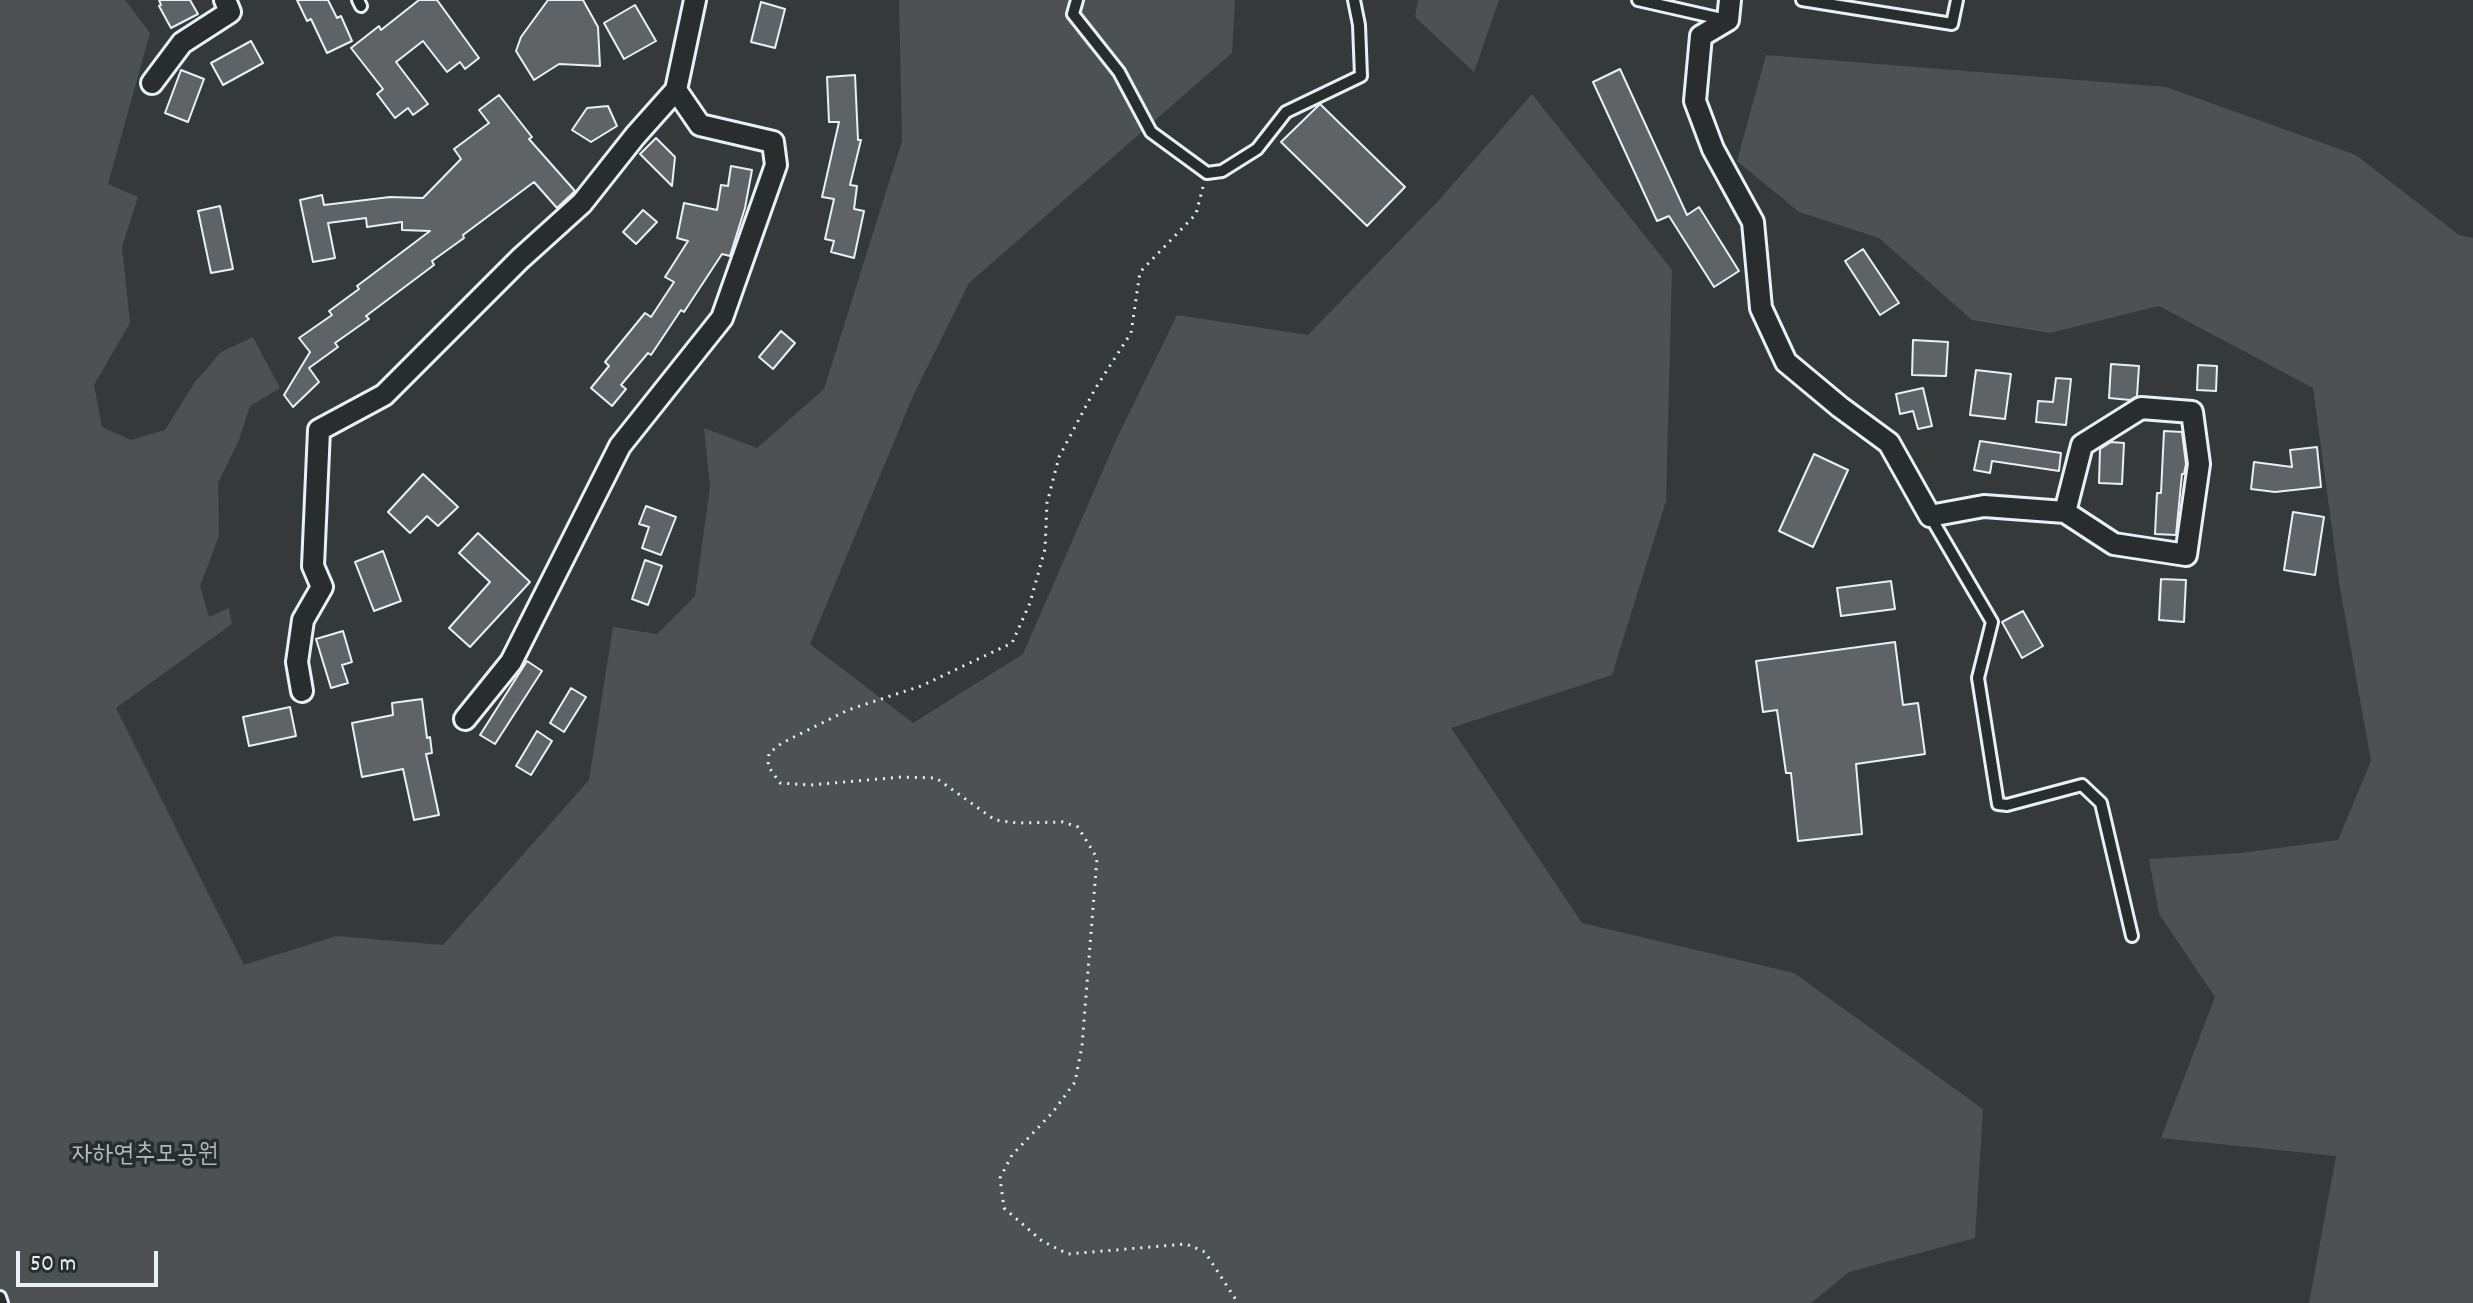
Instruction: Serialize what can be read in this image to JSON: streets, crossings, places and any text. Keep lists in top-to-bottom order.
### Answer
{
  "parks": ["자하연추모공원"],
  "scale_bar": "50 m"
}
